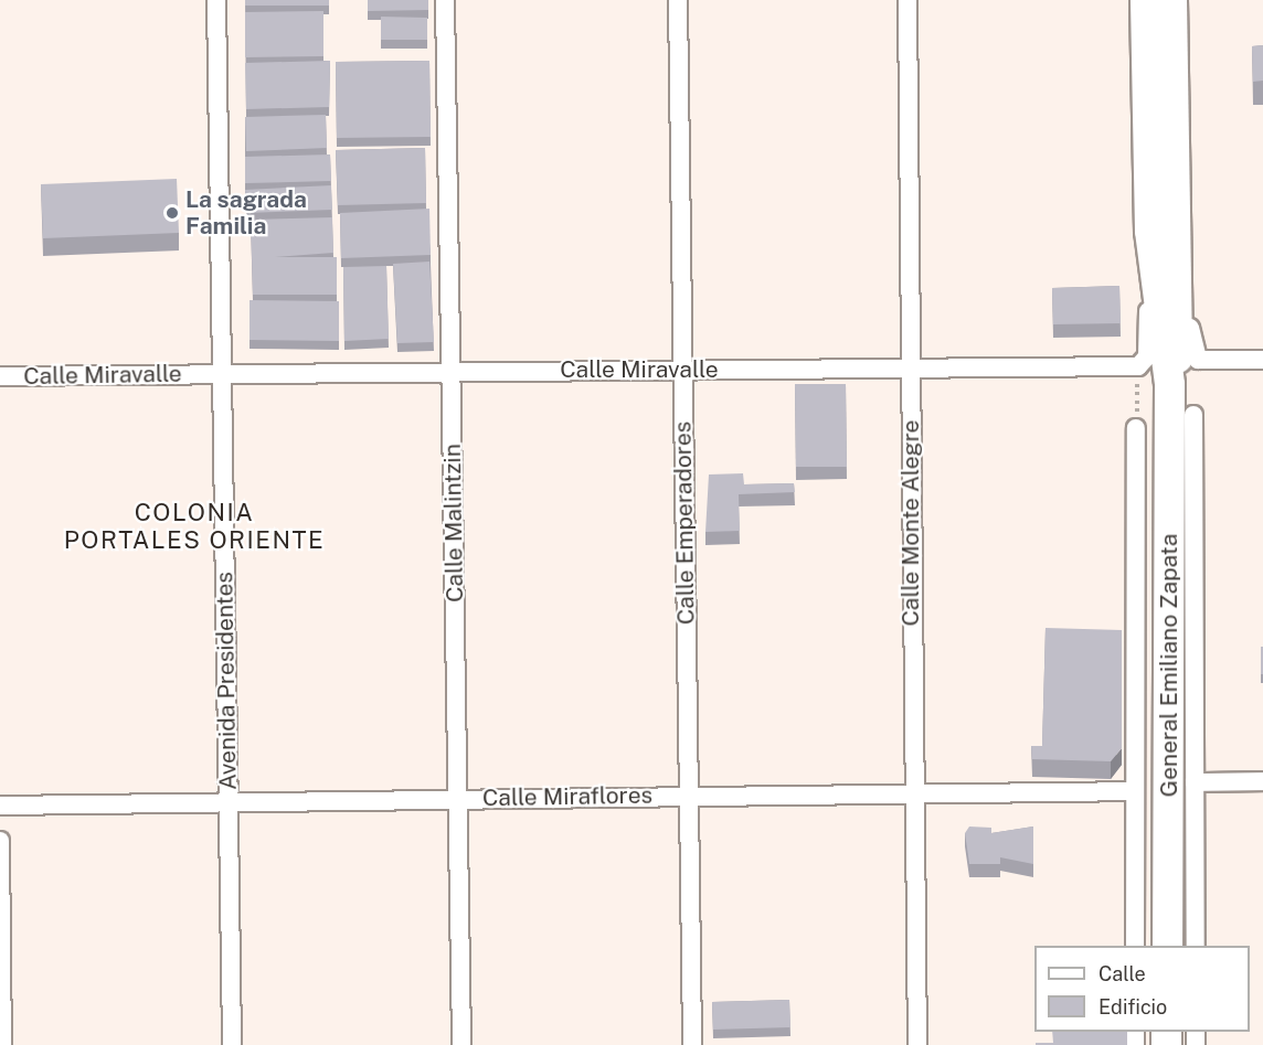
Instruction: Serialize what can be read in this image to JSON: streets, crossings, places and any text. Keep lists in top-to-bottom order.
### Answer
{
  "streets": {
    "main road": ["General Emiliano Zapata"],
    "street": [
      "Calle Miravalle",
      "Calle Malintzin",
      "Calle Emperadores",
      "Calle Monte Alegre",
      "Avenida Presidentes",
      "Calle Miraflores"
    ]
  },
  "crossings": [
    ["Calle Miravalle", "Calle Malintzin"],
    ["Calle Miravalle", "Calle Emperadores"],
    ["Calle Miravalle", "Calle Monte Alegre"],
    ["Calle Miravalle", "Avenida Presidentes"],
    ["Calle Malintzin", "Calle Miraflores"],
    ["Calle Emperadores", "Calle Miraflores"],
    ["Calle Monte Alegre", "Calle Miraflores"],
    ["Avenida Presidentes", "Calle Miraflores"]
  ],
  "districts": ["COLONIA PORTALES ORIENTE"],
  "places": ["La sagrada Familia"],
  "legend": ["Calle", "Edificio"]
}
